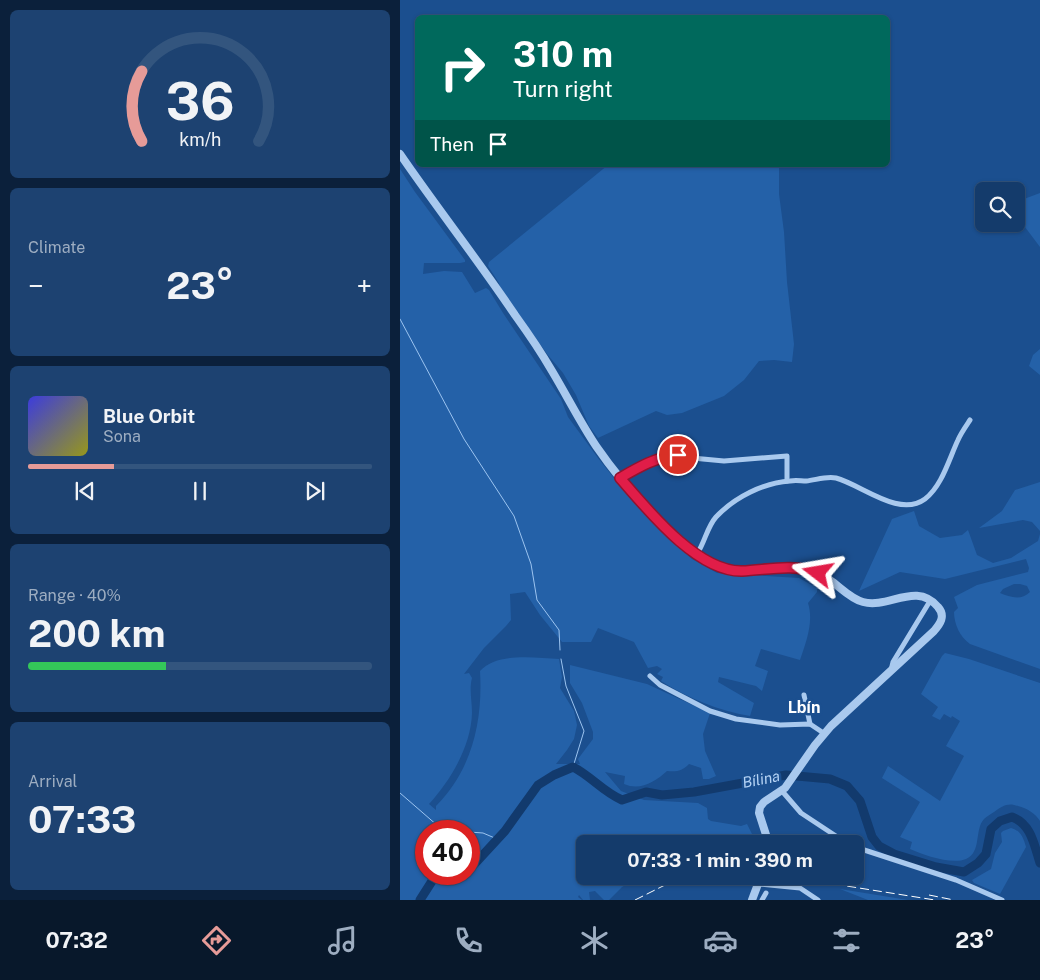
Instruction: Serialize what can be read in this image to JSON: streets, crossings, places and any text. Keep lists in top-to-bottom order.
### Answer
{
  "districts": ["Lbín"],
  "water": ["Bílina"],
  "page": {
    "turn": ["310 m", "Turn right"],
    "then": "Then",
    "tile": [
      "Climate",
      ["Range · 40%", "200 km"],
      ["Arrival", "07:33"]
    ],
    "heat": ["−", "23°", "+"],
    "song": ["Blue Orbit", "Sona"],
    "limit": "40",
    "trip": "07:33 · 1 min · 390 m",
    "tabs": ["07:32", "23°"],
    "gauge": ["36", "km/h"]
  }
}
